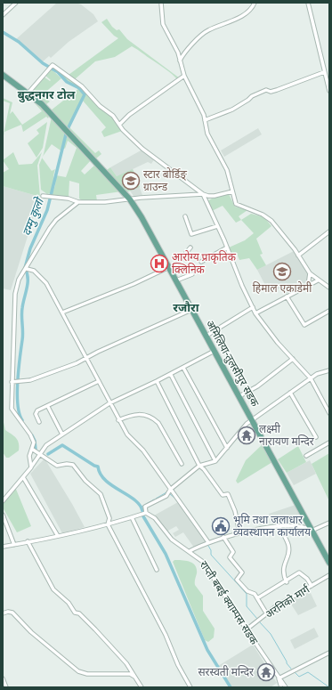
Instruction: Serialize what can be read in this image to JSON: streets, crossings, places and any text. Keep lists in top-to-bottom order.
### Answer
{
  "streets": {
    "main road": ["अमिलिया-तुलसीपुर सडक"],
    "street": ["अरनिको मार्ग", "राप्ती बबई क्याम्पस सडक"]
  },
  "crossings": [
    ["अरनिको मार्ग", "राप्ती बबई क्याम्पस सडक"]
  ],
  "districts": ["बुद्धनगर टोल", "रजौरा"],
  "water": ["दम्मु कुलो"],
  "places": {
    "school or university": ["स्टार बोर्डिङ् ग्राउन्ड", "हिमाल एकाडेमी"],
    "hospital": ["आरोग्य प्राकृतिक क्लिनिक"],
    "temple": ["लक्ष्मी नारायण मन्दिर", "सरस्वती मन्दिर"],
    "public building": ["भूमि तथा जलाधार व्यवस्थापन कार्यालय"]
  }
}
